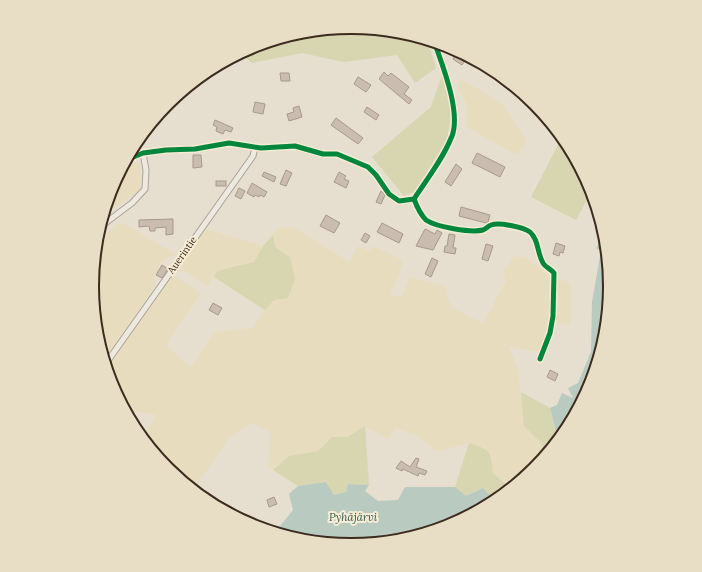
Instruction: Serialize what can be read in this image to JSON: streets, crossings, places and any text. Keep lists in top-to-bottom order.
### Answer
{
  "streets": {
    "street": ["Auerintie"]
  },
  "water": ["Pyhäjärvi"]
}
